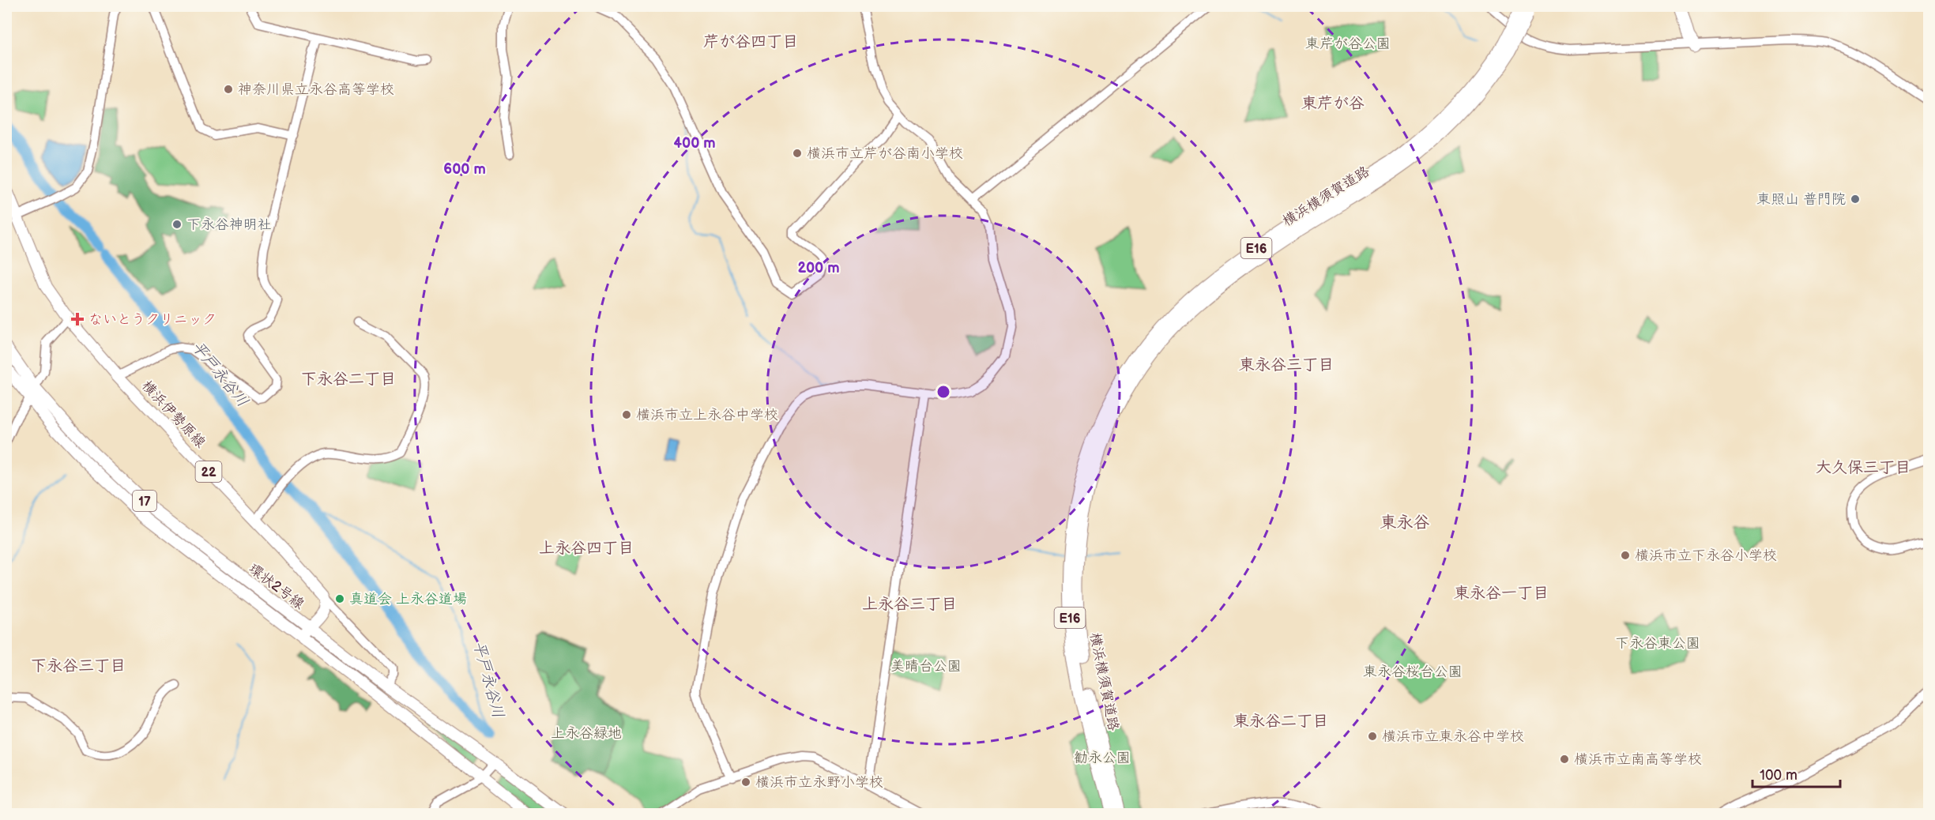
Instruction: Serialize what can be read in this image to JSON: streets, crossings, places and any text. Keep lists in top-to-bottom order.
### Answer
{
  "streets": {
    "highway": ["横浜横須賀道路", "E16"],
    "main road": [
      "横浜伊勢原線",
      "22",
      "17",
      "環状2号線"
    ]
  },
  "districts": [
    "芹が谷四丁目",
    "東芹が谷",
    "東永谷三丁目",
    "下永谷二丁目",
    "大久保三丁目",
    "東永谷",
    "上永谷四丁目",
    "東永谷一丁目",
    "上永谷三丁目",
    "下永谷三丁目",
    "東永谷二丁目"
  ],
  "water": ["平戸永谷川"],
  "parks": [
    "東芹が谷公園",
    "下永谷東公園",
    "美晴台公園",
    "東永谷桜台公園",
    "上永谷緑地",
    "勧永公園"
  ],
  "places": {
    "other": [
      "神奈川県立永谷高等学校",
      "横浜市立芹が谷南小学校",
      "東照山 普門院",
      "下永谷神明社",
      "横浜市立上永谷中学校",
      "横浜市立下永谷小学校",
      "真道会 上永谷道場",
      "横浜市立東永谷中学校",
      "横浜市立南高等学校",
      "横浜市立永野小学校"
    ],
    "health": ["ないとうクリニック"]
  },
  "scale_bar": "100 m",
  "rings": ["400 m", "600 m", "200 m"]
}
